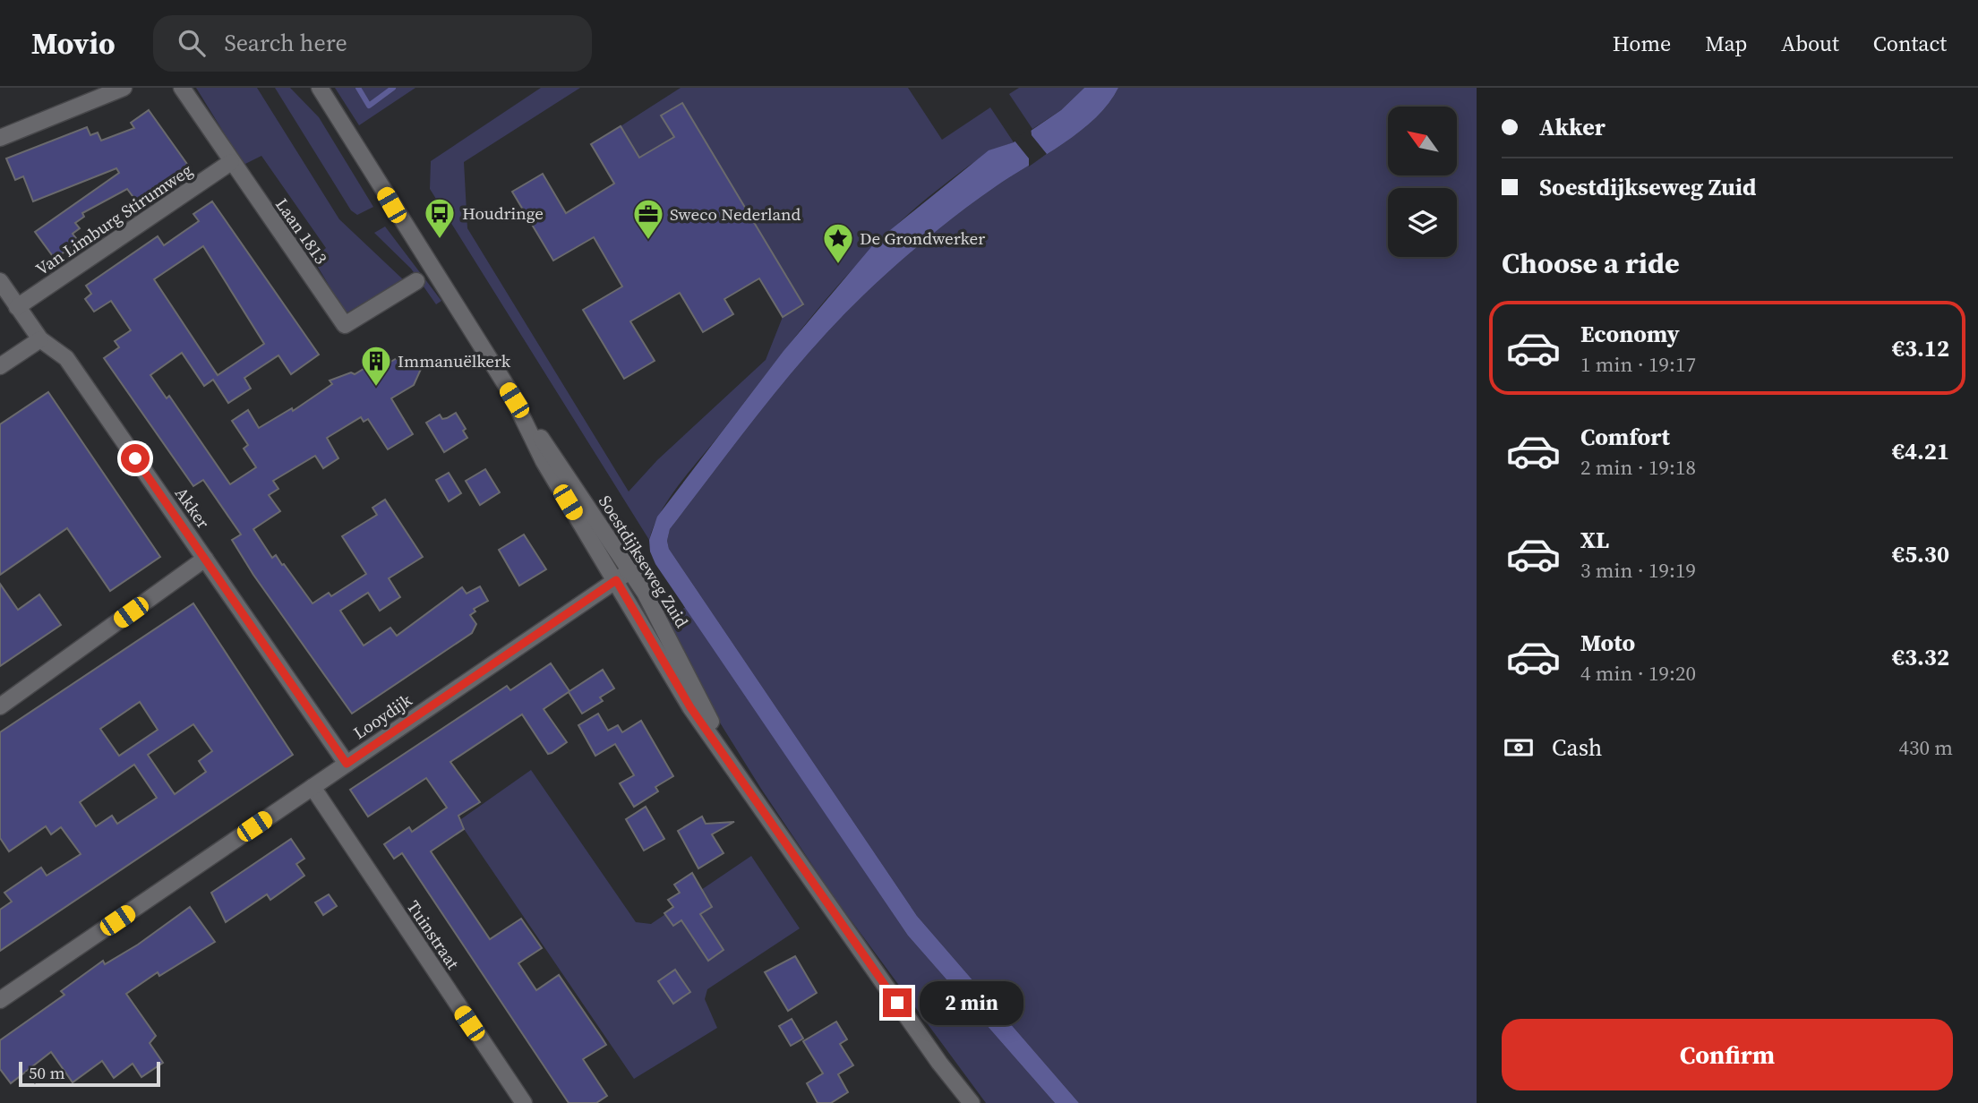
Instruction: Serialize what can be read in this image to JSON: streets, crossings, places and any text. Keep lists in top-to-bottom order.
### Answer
{
  "streets": {
    "street": [
      "Van Limburg Stirumweg",
      "Laan 1813",
      "Akker",
      "Soestdijkseweg Zuid",
      "Looydijk",
      "Tuinstraat"
    ]
  },
  "crossings": [
    ["Van Limburg Stirumweg", "Laan 1813"],
    ["Van Limburg Stirumweg", "Akker"],
    ["Akker", "Looydijk"],
    ["Soestdijkseweg Zuid", "Looydijk"],
    ["Looydijk", "Tuinstraat"]
  ],
  "places": {
    "bus stop": ["Houdringe"],
    "office": ["Sweco Nederland"],
    "place": ["De Grondwerker"],
    "building": ["Immanuëlkerk"]
  },
  "scale_bar": "50 m",
  "north": "top left",
  "page": {
    "header": "Movio",
    "search": "Search here",
    "nav": [
      "Home",
      "Map",
      "About",
      "Contact"
    ],
    "banner": ["Akker", "Soestdijkseweg Zuid"],
    "heading": "Choose a ride",
    "list": [
      {
        "name": "Economy",
        "note": "1 min · 19:17",
        "value": "€3.12"
      },
      {
        "name": "Comfort",
        "note": "2 min · 19:18",
        "value": "€4.21"
      },
      {
        "name": "XL",
        "note": "3 min · 19:19",
        "value": "€5.30"
      },
      {
        "name": "Moto",
        "note": "4 min · 19:20",
        "value": "€3.32"
      }
    ],
    "pay": ["Cash", "430 m"],
    "bubble": "2 min",
    "buttons": "Confirm",
    "scale": "50 m"
  }
}
